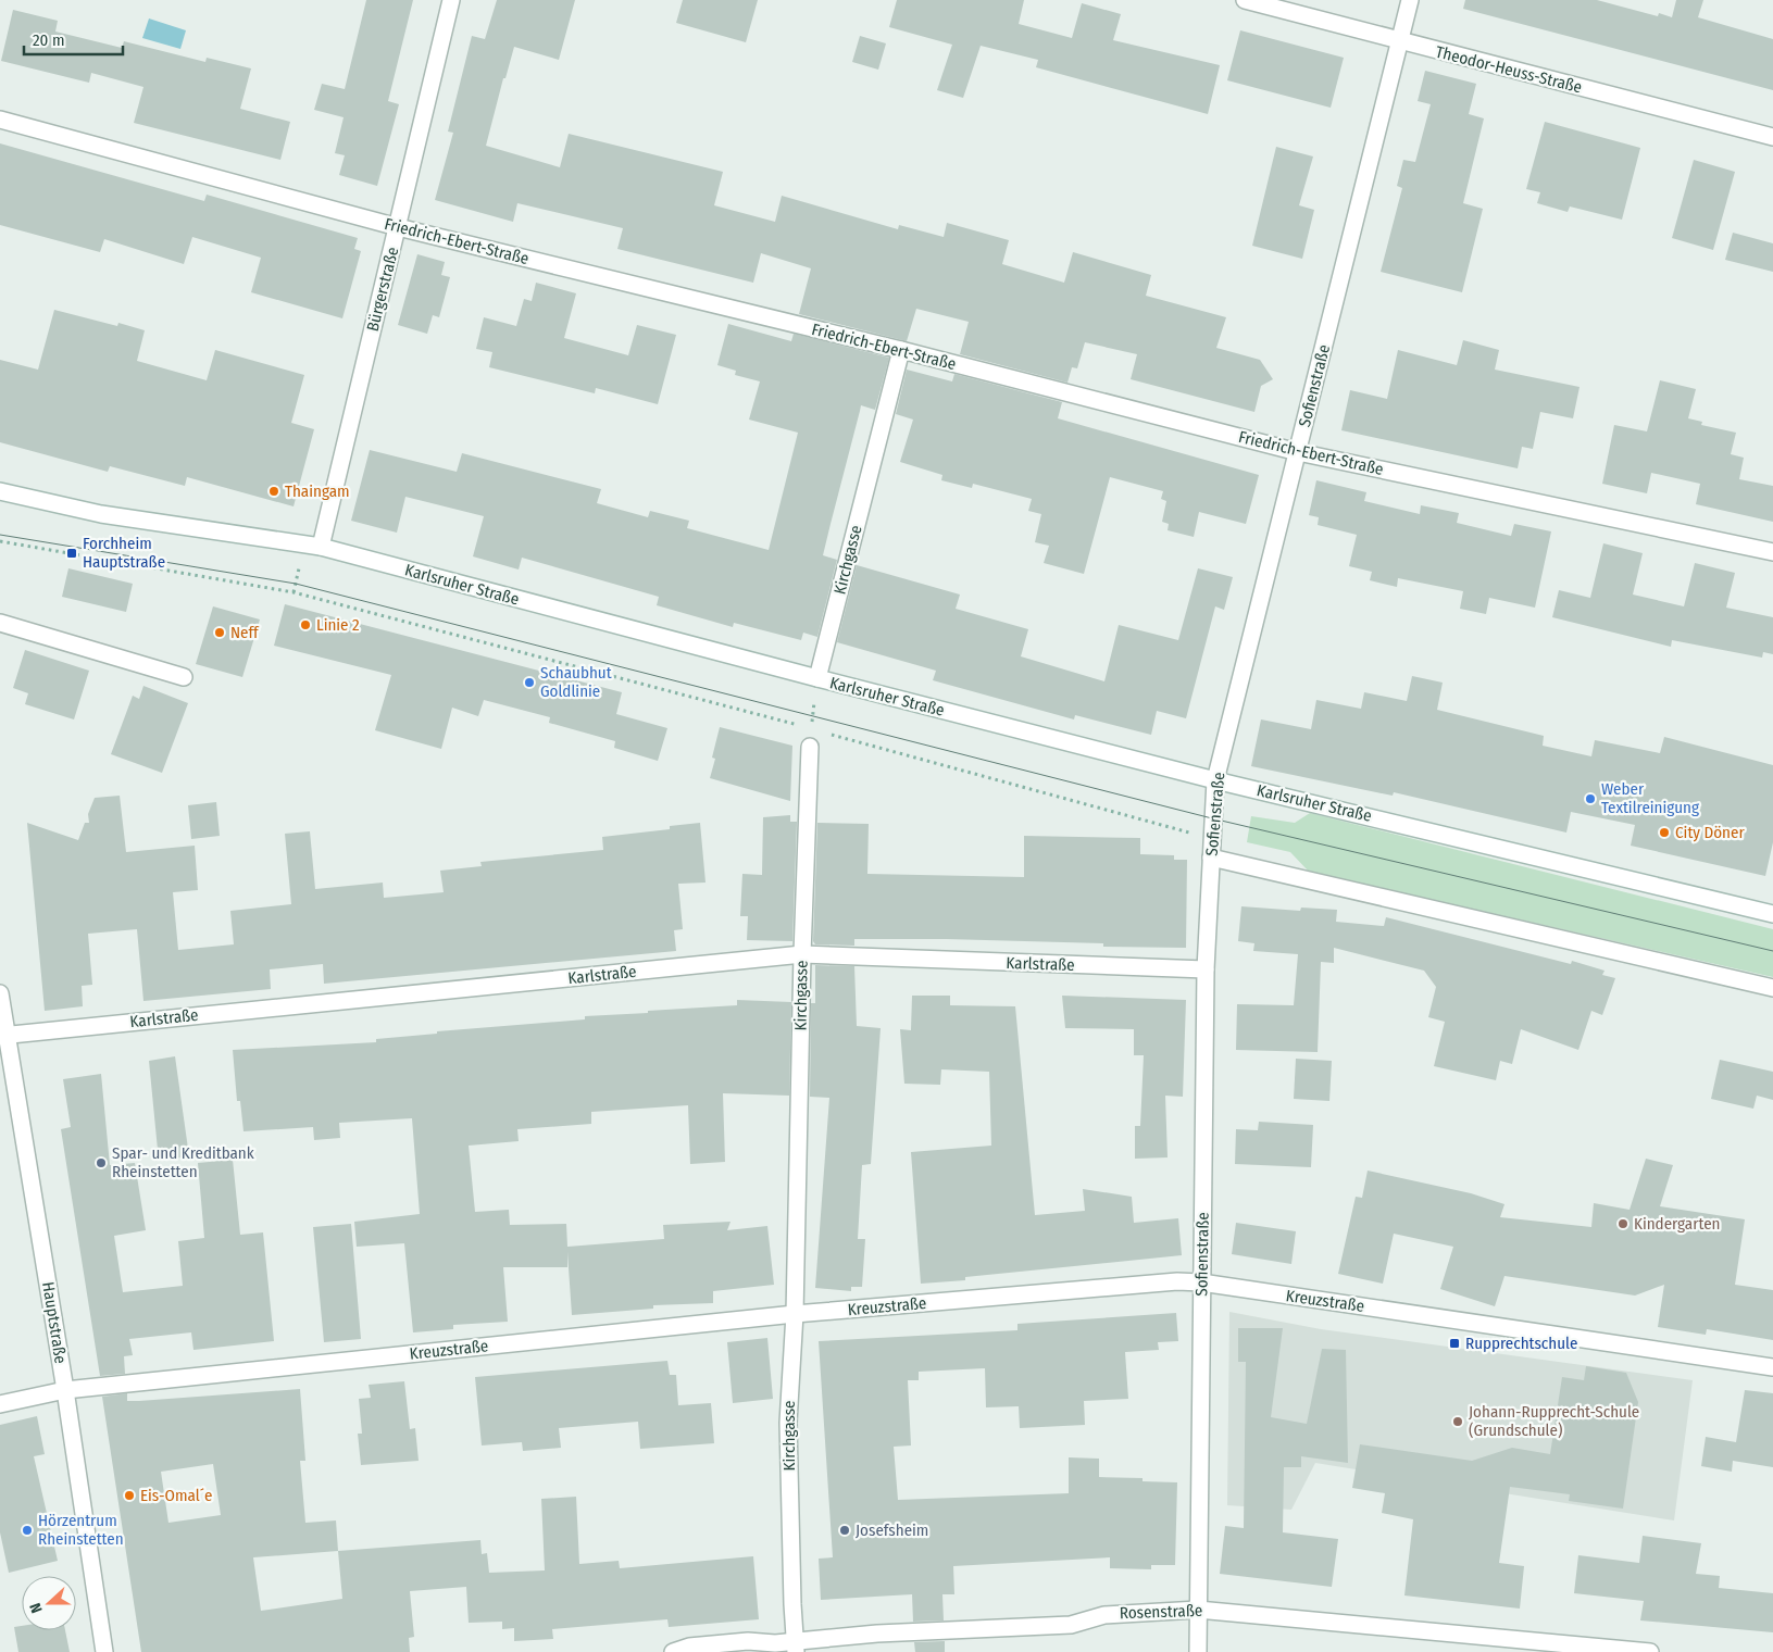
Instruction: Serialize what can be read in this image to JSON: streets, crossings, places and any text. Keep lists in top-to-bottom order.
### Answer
{
  "streets": {
    "street": [
      "Theodor-Heuss-Straße",
      "Friedrich-Ebert-Straße",
      "Bürgerstraße",
      "Sofienstraße",
      "Kirchgasse",
      "Karlsruher Straße",
      "Karlstraße",
      "Kreuzstraße",
      "Hauptstraße",
      "Rosenstraße"
    ]
  },
  "crossings": [
    ["Theodor-Heuss-Straße", "Sofienstraße"],
    ["Friedrich-Ebert-Straße", "Bürgerstraße"],
    ["Friedrich-Ebert-Straße", "Sofienstraße"],
    ["Friedrich-Ebert-Straße", "Kirchgasse"],
    ["Bürgerstraße", "Karlsruher Straße"],
    ["Sofienstraße", "Karlsruher Straße"],
    ["Sofienstraße", "Karlstraße"],
    ["Sofienstraße", "Kreuzstraße"],
    ["Sofienstraße", "Rosenstraße"],
    ["Kirchgasse", "Karlsruher Straße"],
    ["Kirchgasse", "Karlstraße"],
    ["Kirchgasse", "Kreuzstraße"],
    ["Kirchgasse", "Rosenstraße"],
    ["Karlstraße", "Hauptstraße"],
    ["Kreuzstraße", "Hauptstraße"]
  ],
  "places": {
    "other": [
      "Thaingam",
      "Linie 2",
      "Neff",
      "Schaubhut Goldlinie",
      "Weber Textilreinigung",
      "City Döner",
      "Spar- und Kreditbank Rheinstetten",
      "Kindergarten",
      "Johann-Rupprecht-Schule (Grundschule)",
      "Eis-Omal´e",
      "Hörzentrum Rheinstetten",
      "Josefsheim"
    ],
    "transit": ["Forchheim Hauptstraße", "Rupprechtschule"]
  },
  "scale_bar": "20 m",
  "north": "left"
}
